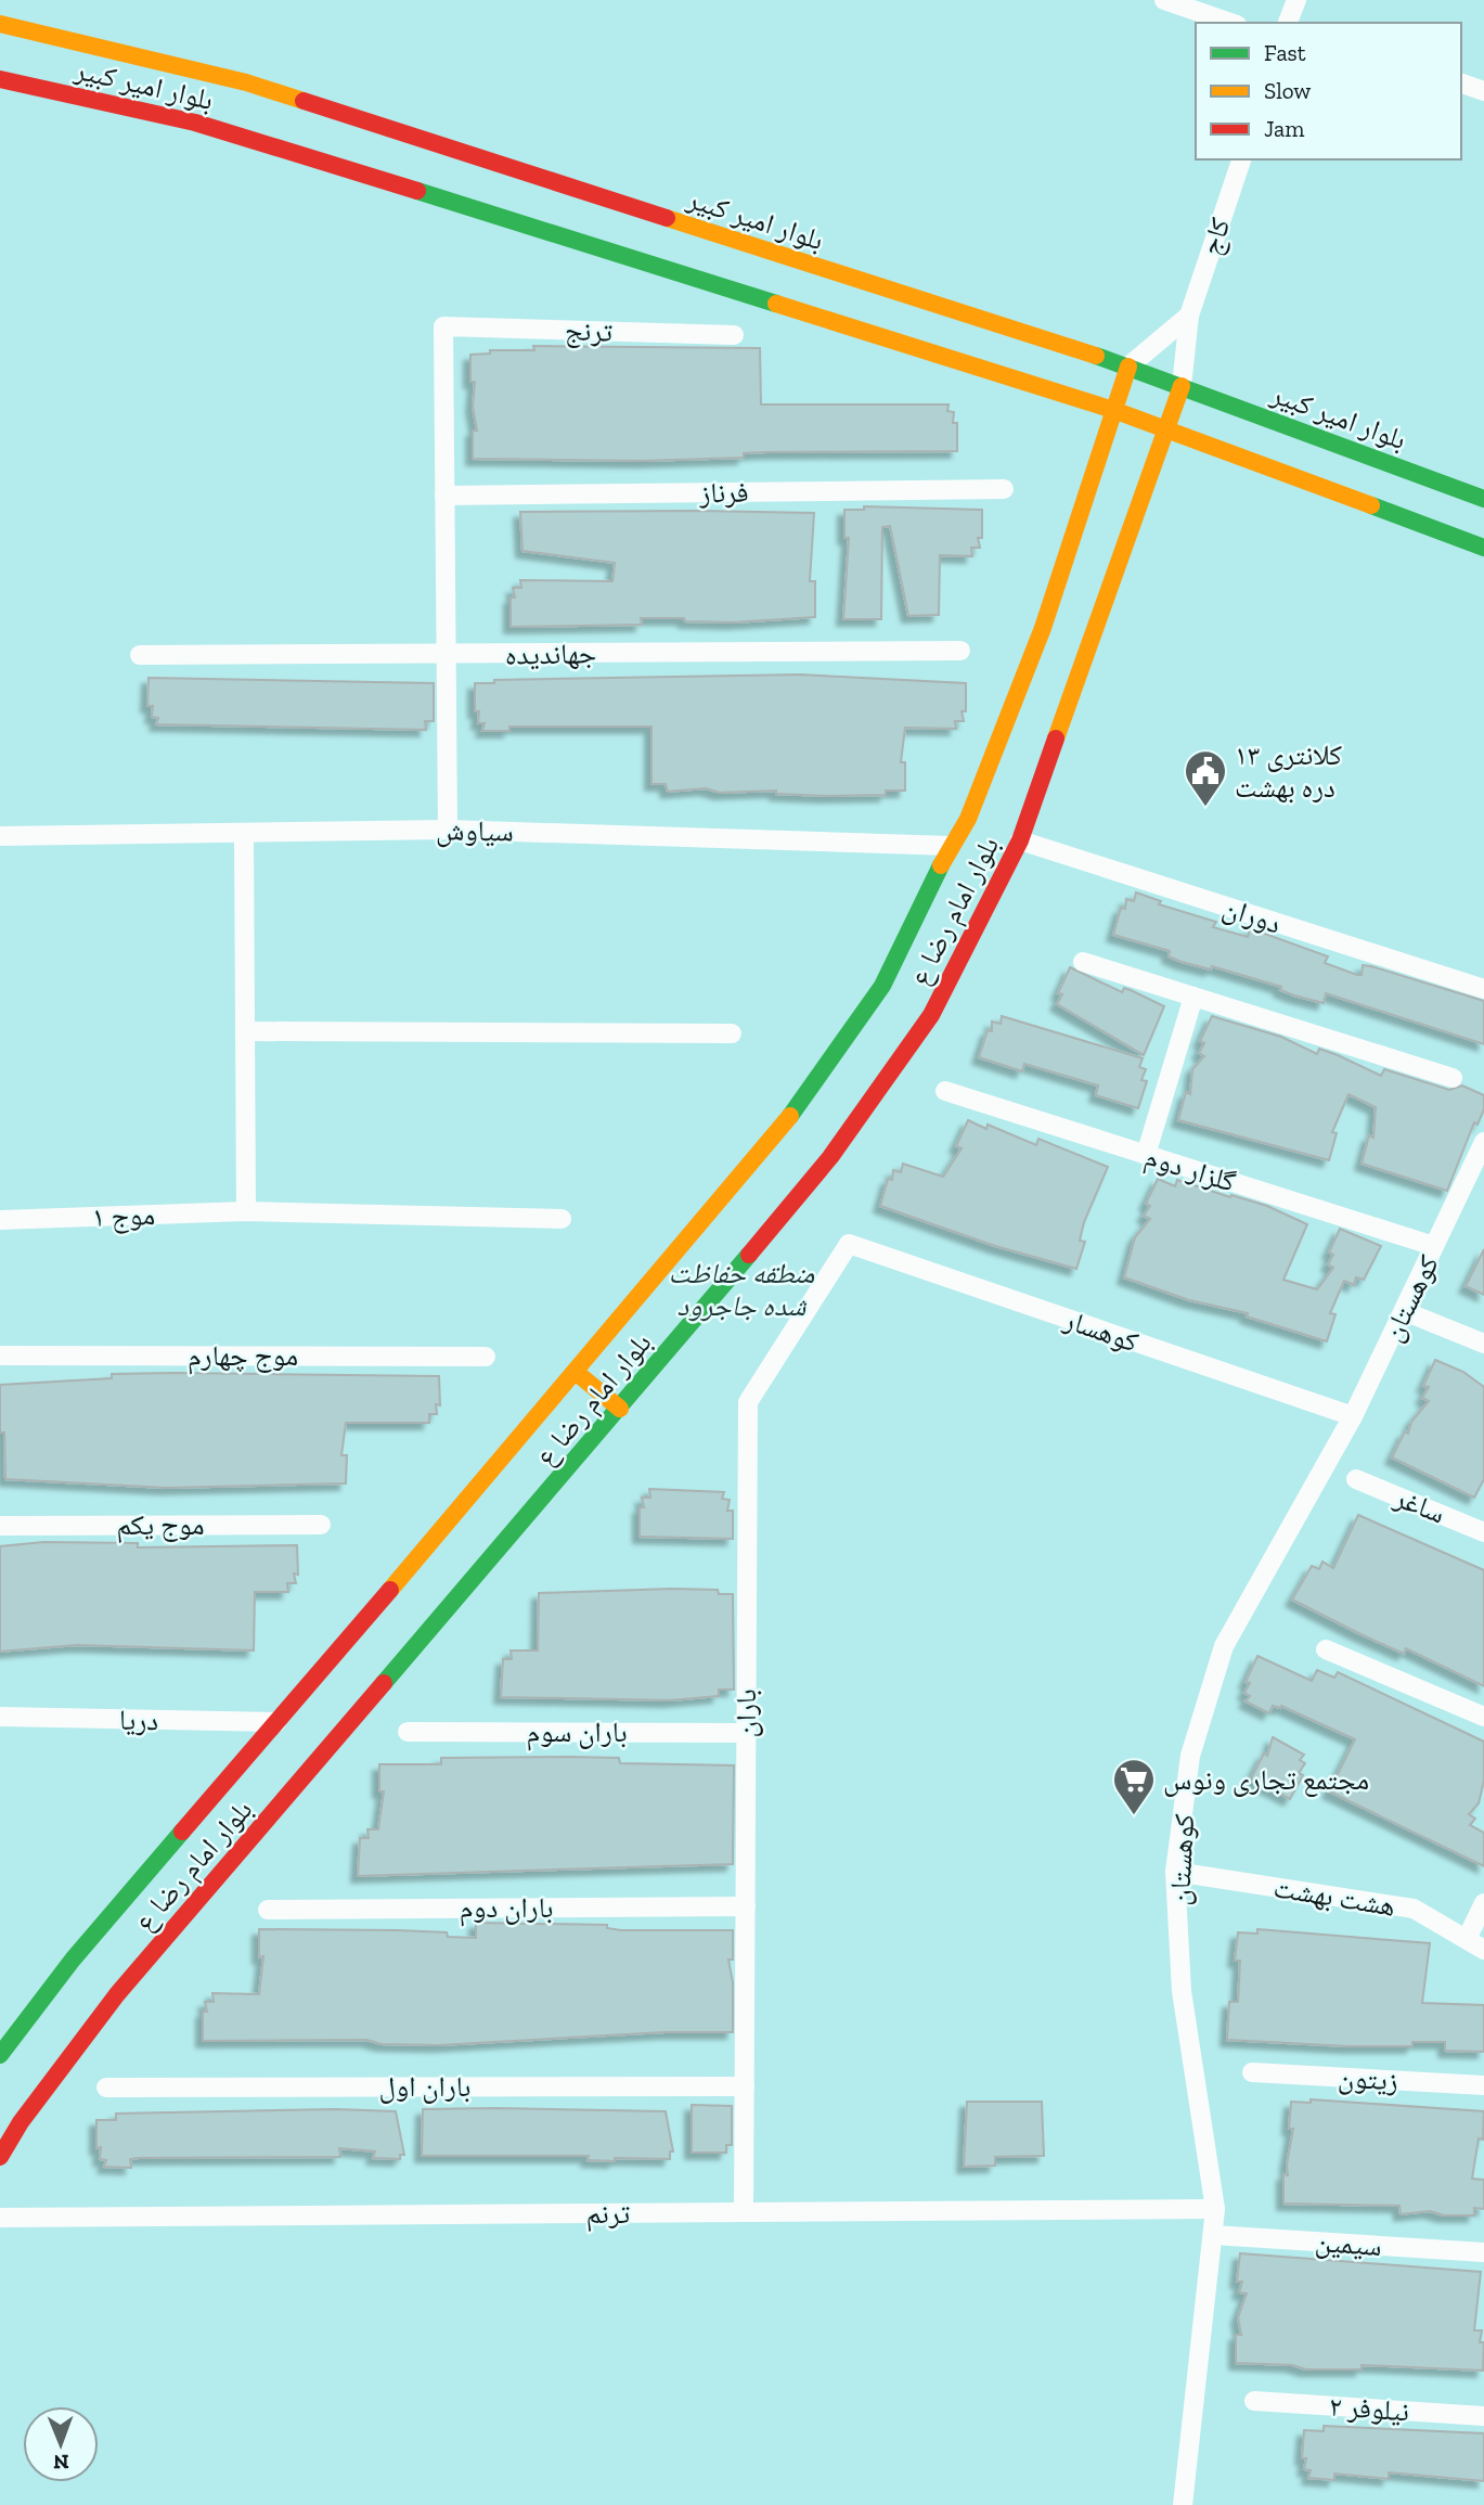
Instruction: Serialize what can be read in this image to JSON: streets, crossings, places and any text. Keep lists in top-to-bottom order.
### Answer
{
  "streets": {
    "main road": ["بلوار امیر کبیر", "بلوار امام رضا ع"],
    "street": [
      "کاج",
      "ترنج",
      "فرناز",
      "جهاندیده",
      "سیاوش",
      "دوران",
      "گلزار دوم",
      "موج ۱",
      "کوهستان",
      "کوهسار",
      "موج چهارم",
      "ساغر",
      "موج یکم",
      "باران",
      "دریا",
      "باران سوم",
      "هشت بهشت",
      "باران دوم",
      "زیتون",
      "باران اول",
      "ترنم",
      "سیمین",
      "نیلوفر ۲"
    ]
  },
  "crossings": [
    ["بلوار امیر کبیر", "کاج"],
    ["بلوار امیر کبیر", "بلوار امام رضا ع"],
    ["کاج", "بلوار امام رضا ع"],
    ["ترنج", "فرناز"],
    ["سیاوش", "بلوار امام رضا ع"],
    ["بلوار امام رضا ع", "دوران"],
    ["بلوار امام رضا ع", "دریا"],
    ["گلزار دوم", "کوهستان"],
    ["کوهستان", "کوهسار"],
    ["کوهستان", "هشت بهشت"],
    ["کوهستان", "ترنم"],
    ["کوهستان", "سیمین"],
    ["کوهسار", "باران"],
    ["باران", "باران سوم"],
    ["باران", "باران دوم"],
    ["باران", "باران اول"],
    ["باران", "ترنم"]
  ],
  "parks": ["منطقه حفاظت شده جاجرود"],
  "places": {
    "public building": ["کلانتری ۱۳ دره بهشت"],
    "supermarket": ["مجتمع تجاری ونوس"]
  },
  "legend": ["Fast", "Slow", "Jam"],
  "north": "bottom"
}
